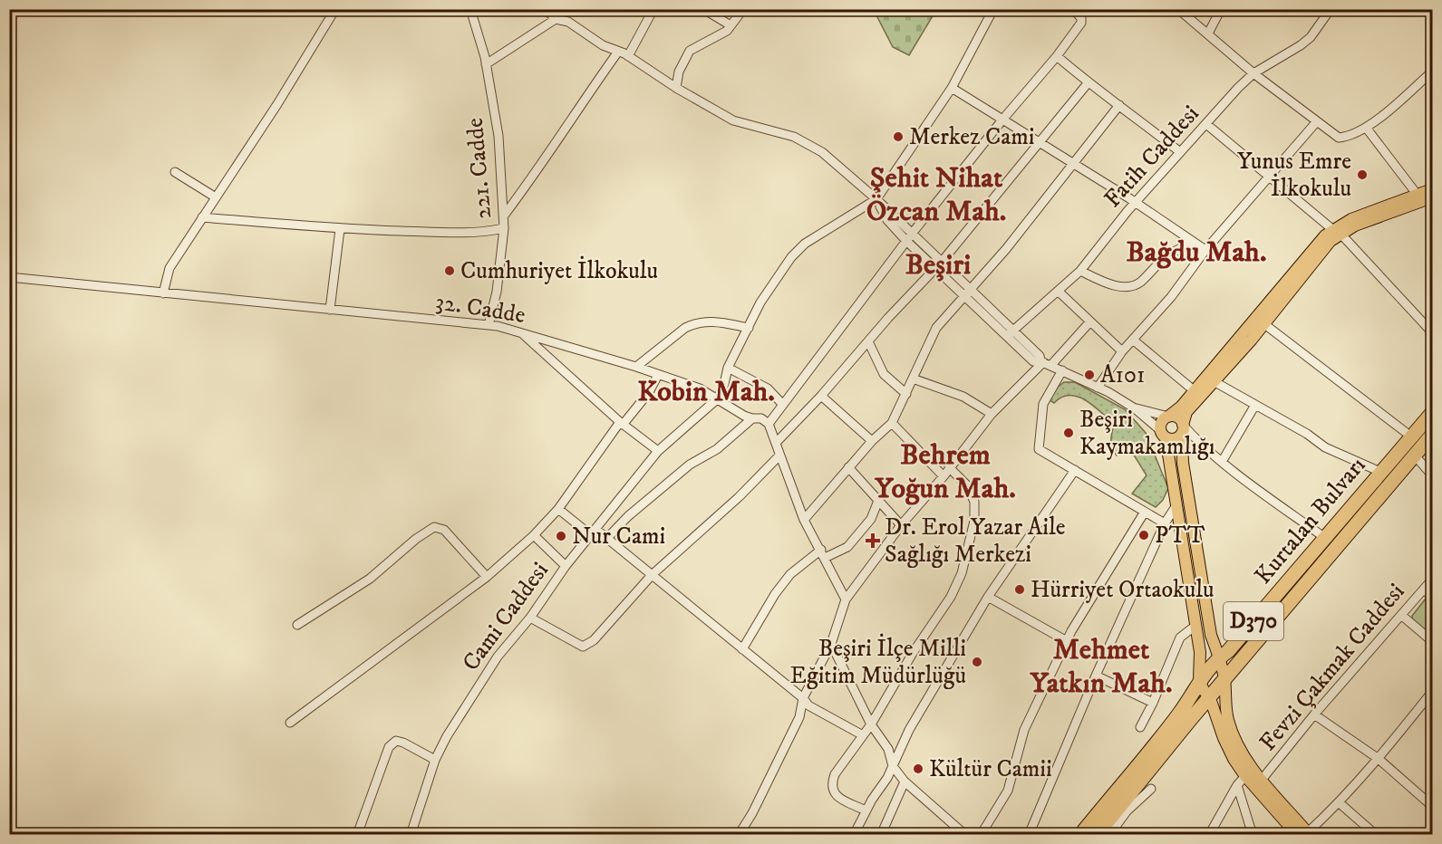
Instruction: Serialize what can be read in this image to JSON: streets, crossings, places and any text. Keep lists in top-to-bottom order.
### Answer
{
  "streets": {
    "highway": ["Kurtalan Bulvarı", "D370"],
    "street": [
      "Fatih Caddesi",
      "221. Cadde",
      "32. Cadde",
      "Cami Caddesi",
      "Fevzi Çakmak Caddesi"
    ]
  },
  "crossings": [
    ["221. Cadde", "32. Cadde"],
    ["32. Cadde", "Cami Caddesi"]
  ],
  "districts": [
    "Şehit Nihat Özcan Mah.",
    "Bağdu Mah.",
    "Beşiri",
    "Kobin Mah.",
    "Behrem Yoğun Mah.",
    "Mehmet Yatkın Mah."
  ],
  "places": {
    "other": [
      "Merkez Cami",
      "Yunus Emre İlkokulu",
      "Cumhuriyet İlkokulu",
      "A101",
      "Beşiri Kaymakamlığı",
      "PTT",
      "Nur Cami",
      "Hürriyet Ortaokulu",
      "Beşiri İlçe Milli Eğitim Müdürlüğü",
      "Kültür Camii"
    ],
    "health": ["Dr. Erol Yazar Aile Sağlığı Merkezi"]
  }
}
